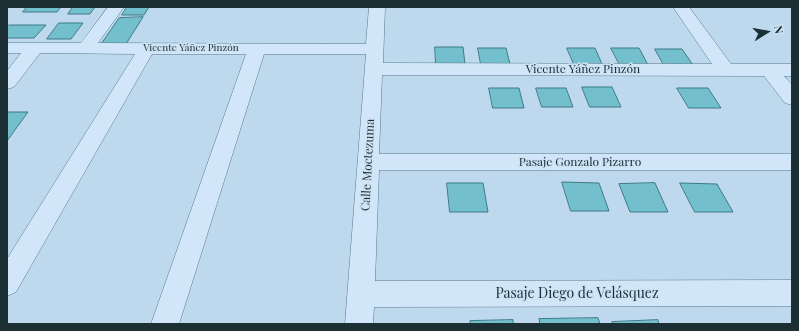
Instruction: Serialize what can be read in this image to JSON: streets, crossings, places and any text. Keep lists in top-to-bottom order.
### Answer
{
  "streets": {
    "street": [
      "Vicente Yáñez Pinzón",
      "Pasaje Gonzalo Pizarro",
      "Calle Moctezuma",
      "Pasaje Diego de Velásquez"
    ]
  },
  "crossings": [
    ["Vicente Yáñez Pinzón", "Calle Moctezuma"],
    ["Pasaje Gonzalo Pizarro", "Calle Moctezuma"],
    ["Calle Moctezuma", "Pasaje Diego de Velásquez"]
  ],
  "north": "right"
}
